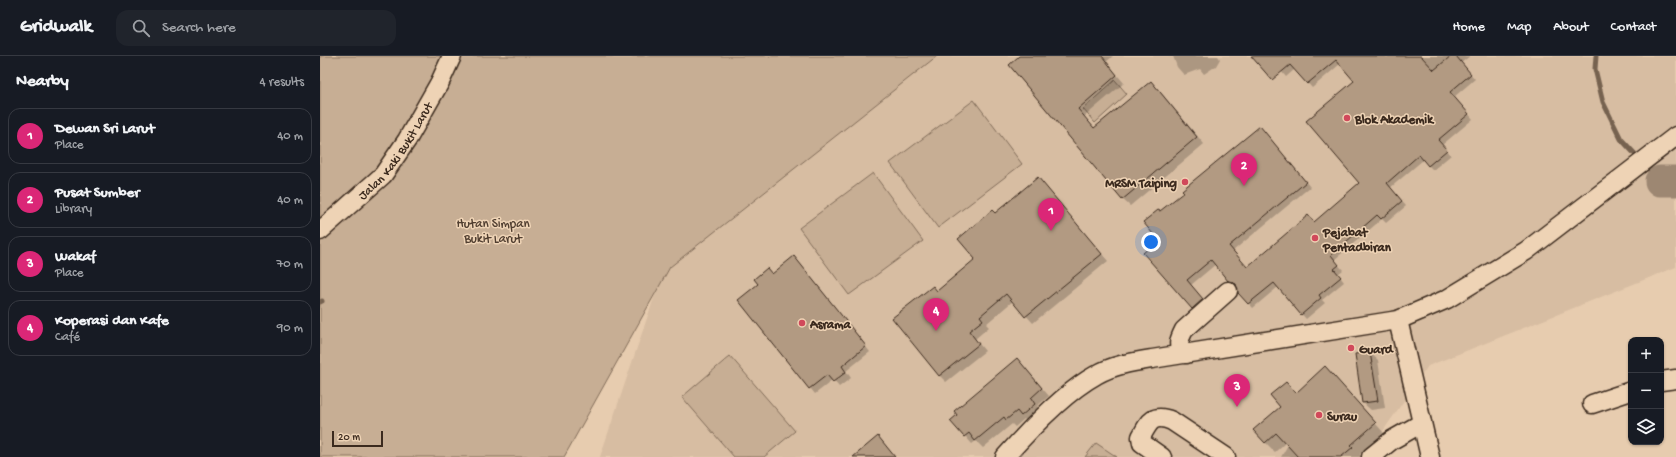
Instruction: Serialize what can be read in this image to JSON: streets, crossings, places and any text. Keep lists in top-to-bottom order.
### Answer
{
  "streets": {
    "street": ["Jalan Kaki Bukit Larut"]
  },
  "parks": ["Hutan Simpan Bukit Larut"],
  "places": [
    "Blok Akademik",
    "MRSM Taiping",
    "Pejabat Pentadbiran",
    "Asrama",
    "Guard",
    "Surau"
  ],
  "scale_bar": "20 m",
  "page": {
    "header": "Gridwalk",
    "search": "Search here",
    "nav": [
      "Home",
      "Map",
      "About",
      "Contact"
    ],
    "heading": ["Nearby", "4 results"],
    "list": [
      {
        "mark": "1",
        "name": "Dewan Sri Larut",
        "note": "Place",
        "value": "40 m"
      },
      {
        "mark": "2",
        "name": "Pusat Sumber",
        "note": "Library",
        "value": "40 m"
      },
      {
        "mark": "3",
        "name": "Wakaf",
        "note": "Place",
        "value": "70 m"
      },
      {
        "mark": "4",
        "name": "Koperasi dan Kafe",
        "note": "Café",
        "value": "90 m"
      }
    ],
    "pins": [
      "2",
      "1",
      "4",
      "3"
    ],
    "map_buttons": ["+", "−"],
    "scale": "20 m"
  }
}
